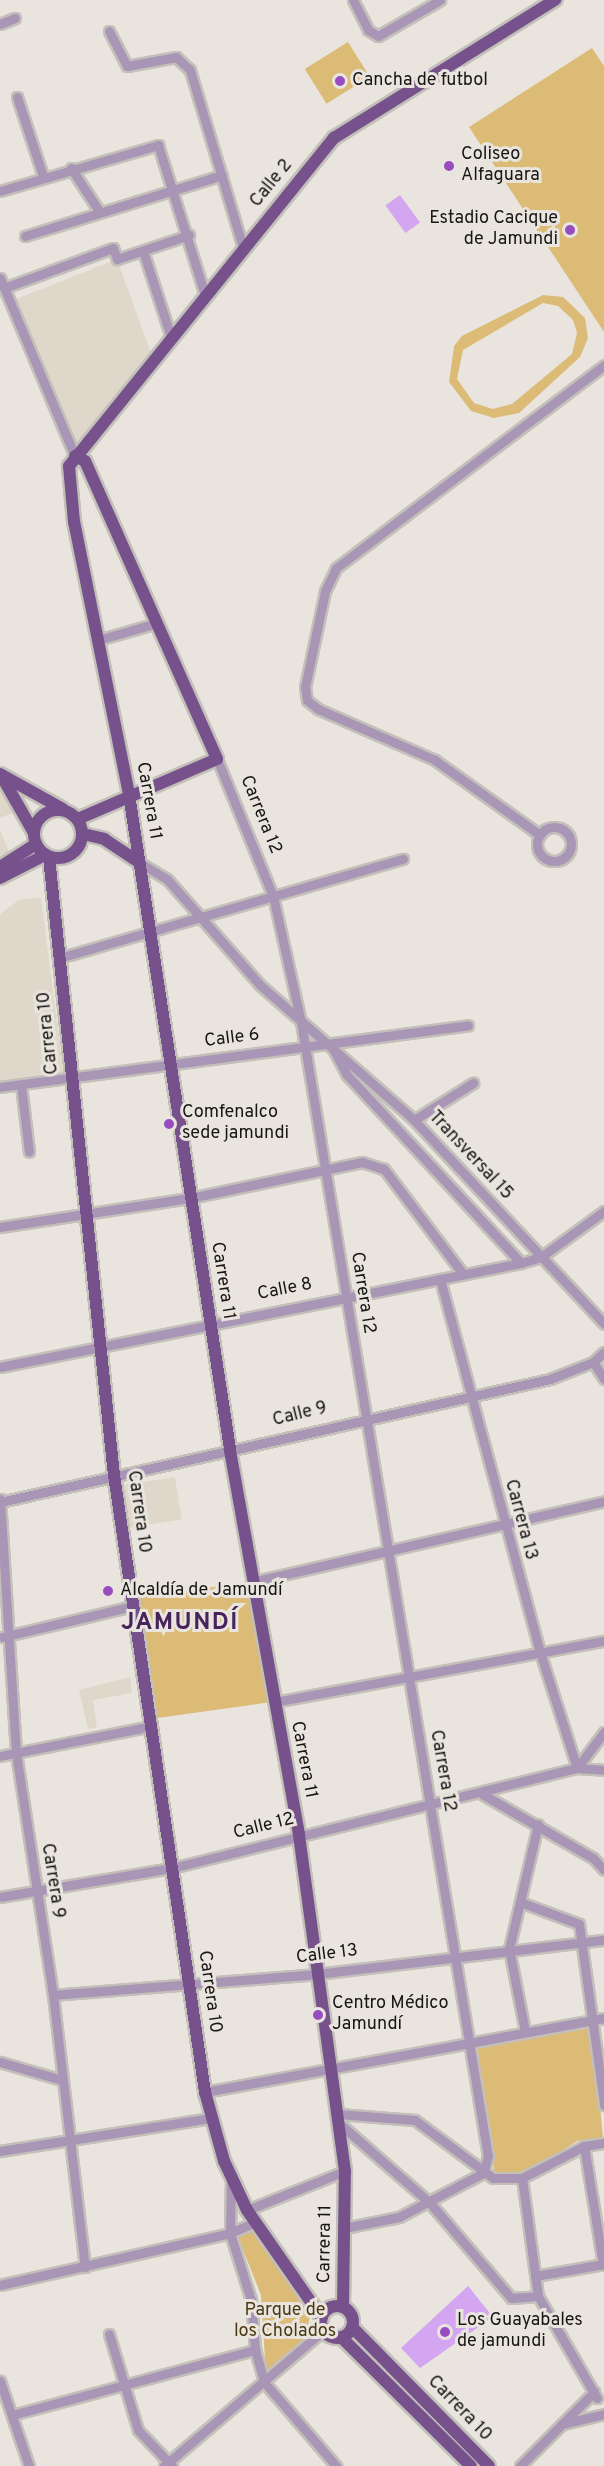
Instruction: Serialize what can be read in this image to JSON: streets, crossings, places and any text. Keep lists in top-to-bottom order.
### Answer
{
  "streets": {
    "main road": [
      "Calle 2",
      "Carrera 11",
      "Carrera 12",
      "Carrera 10"
    ],
    "street": [
      "Calle 6",
      "Transversal 15",
      "Calle 8",
      "Calle 9",
      "Carrera 13",
      "Calle 12",
      "Carrera 9",
      "Calle 13"
    ]
  },
  "crossings": [
    ["Calle 2", "Carrera 11"],
    ["Calle 2", "Carrera 12"],
    ["Carrera 11", "Carrera 12"],
    ["Carrera 11", "Carrera 10"],
    ["Carrera 11", "Calle 6"],
    ["Carrera 11", "Calle 8"],
    ["Carrera 11", "Calle 9"],
    ["Carrera 11", "Calle 12"],
    ["Carrera 11", "Calle 13"],
    ["Carrera 12", "Calle 6"],
    ["Carrera 12", "Transversal 15"],
    ["Carrera 12", "Calle 8"],
    ["Carrera 12", "Calle 9"],
    ["Carrera 12", "Calle 12"],
    ["Carrera 12", "Calle 13"],
    ["Carrera 10", "Calle 6"],
    ["Carrera 10", "Calle 8"],
    ["Carrera 10", "Calle 9"],
    ["Carrera 10", "Calle 12"],
    ["Carrera 10", "Calle 13"],
    ["Calle 6", "Transversal 15"],
    ["Transversal 15", "Calle 8"],
    ["Calle 8", "Carrera 13"],
    ["Calle 9", "Carrera 13"],
    ["Calle 9", "Carrera 9"],
    ["Carrera 13", "Calle 12"],
    ["Calle 12", "Carrera 9"],
    ["Carrera 9", "Calle 13"]
  ],
  "districts": ["JAMUNDÍ"],
  "parks": ["Parque de los Cholados"],
  "places": [
    "Cancha de futbol",
    "Coliseo Alfaguara",
    "Estadio Cacique de Jamundi",
    "Comfenalco sede jamundi",
    "Alcaldía de Jamundí",
    "Centro Médico Jamundí",
    "Los Guayabales de jamundi"
  ]
}
